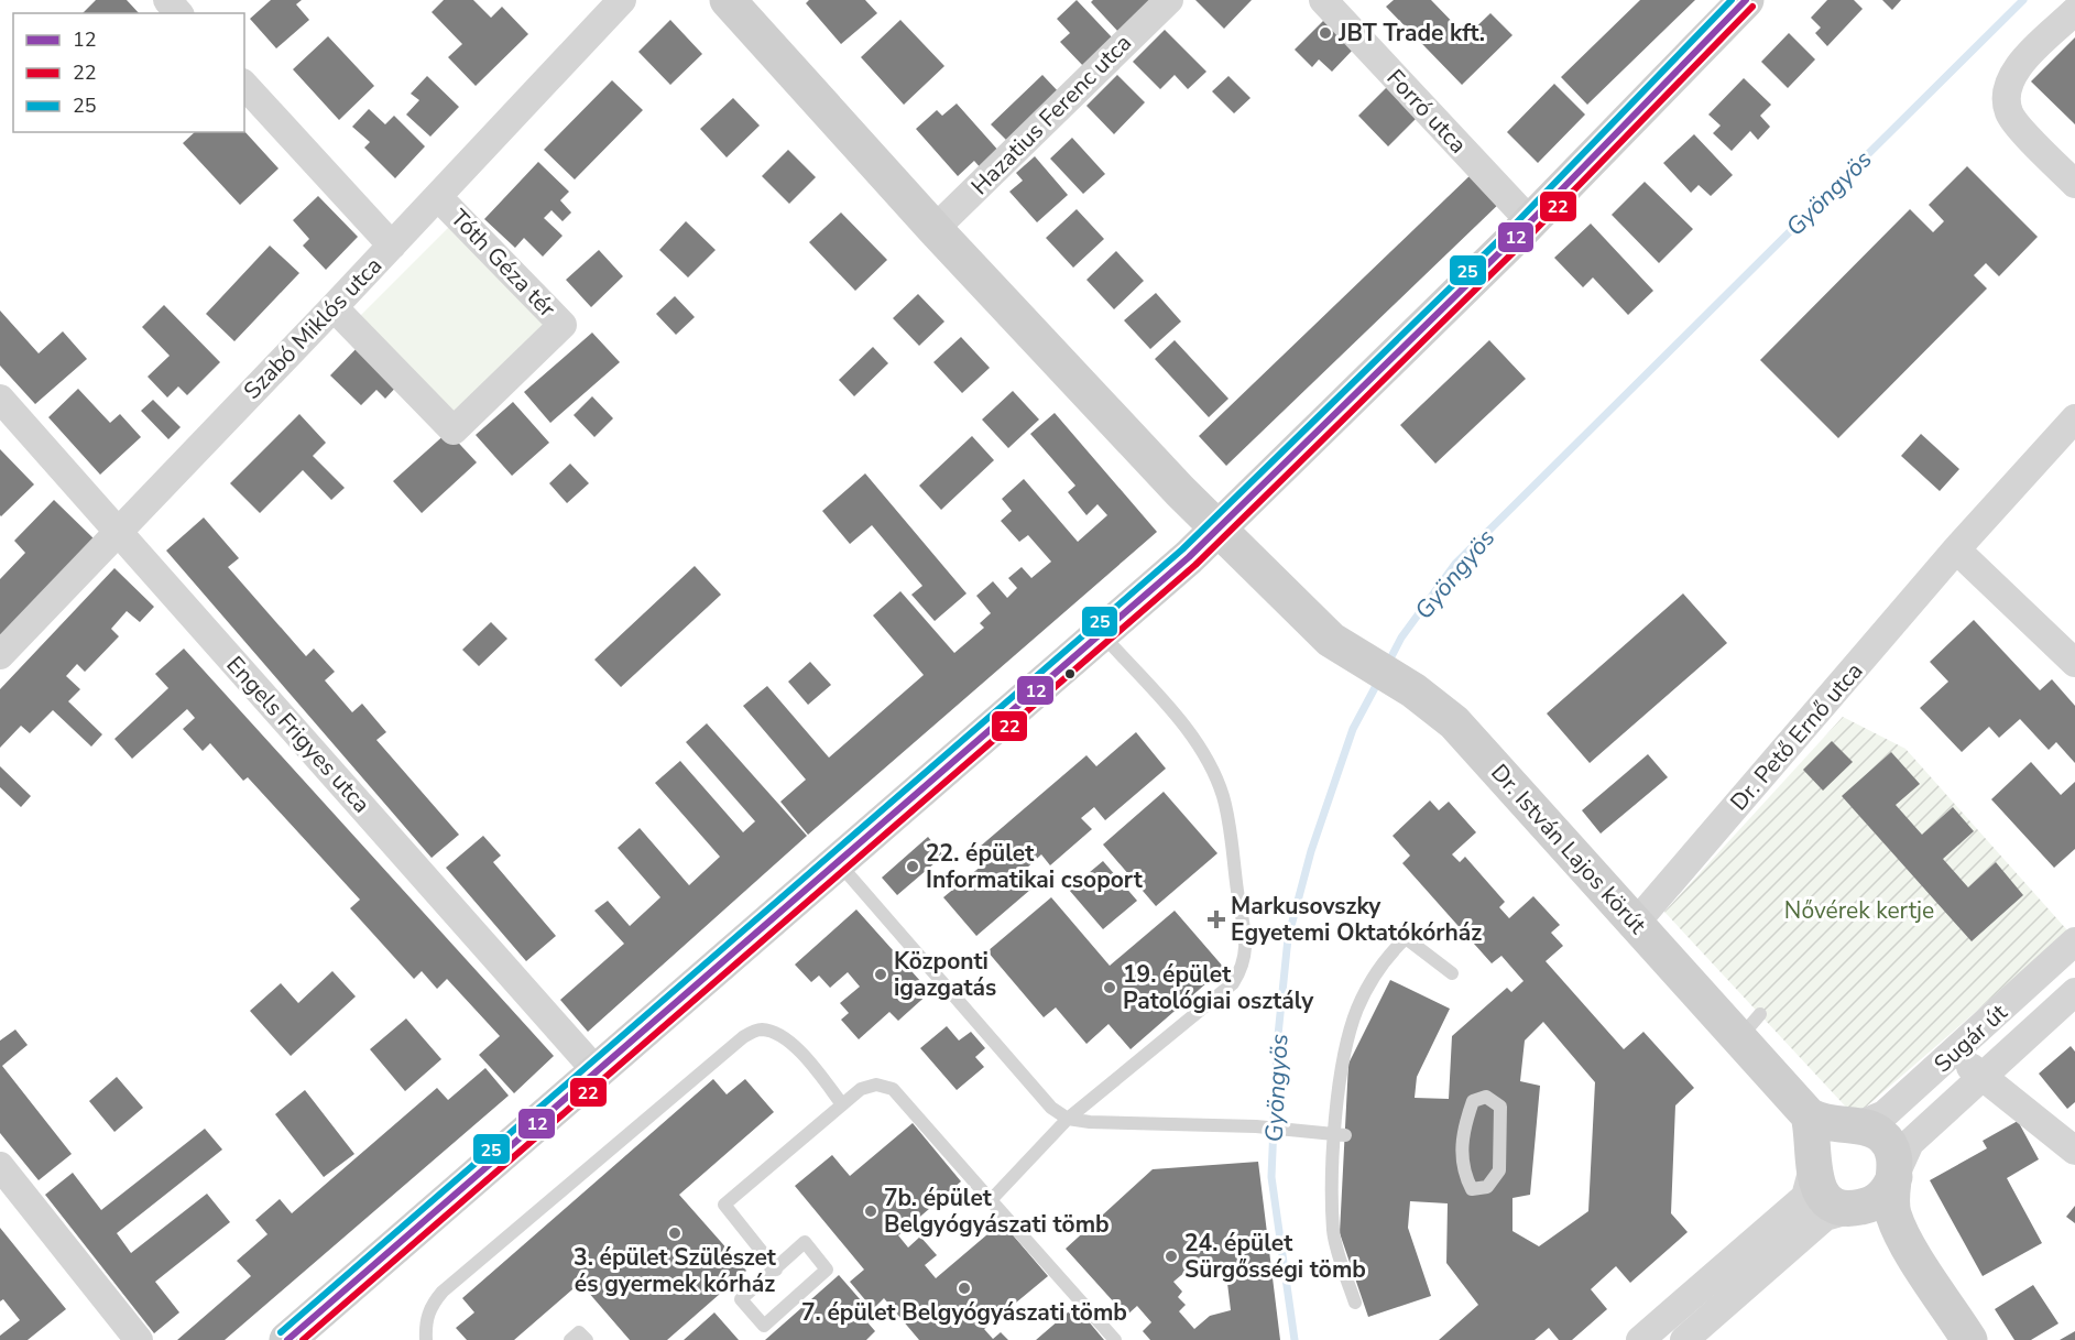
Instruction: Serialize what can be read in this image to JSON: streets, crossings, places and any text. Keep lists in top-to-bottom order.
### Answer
{
  "streets": {
    "street": [
      "Forró utca",
      "Hazatius Ferenc utca",
      "Tóth Géza tér",
      "Szabó Miklós utca",
      "Engels Frigyes utca",
      "Dr. Pető Ernő utca",
      "Dr. István Lajos körút",
      "Sugár út"
    ]
  },
  "crossings": [
    ["Hazatius Ferenc utca", "Dr. István Lajos körút"],
    ["Tóth Géza tér", "Szabó Miklós utca"],
    ["Szabó Miklós utca", "Engels Frigyes utca"],
    ["Dr. Pető Ernő utca", "Dr. István Lajos körút"],
    ["Dr. István Lajos körút", "Sugár út"]
  ],
  "water": ["Gyöngyös"],
  "parks": ["Nővérek kertje"],
  "places": {
    "other": [
      "JBT Trade kft.",
      "22. épület Informatikai csoport",
      "Központi igazgatás",
      "19. épület Patológiai osztály",
      "7b. épület Belgyógyászati tömb",
      "3. épület Szülészet és gyermek kórház",
      "24. épület Sürgősségi tömb",
      "7. épület Belgyógyászati tömb"
    ],
    "health": ["Markusovszky Egyetemi Oktatókórház"]
  },
  "lines": ["transit line 12", "transit line 25", "transit line 22"],
  "legend": ["12", "22", "25"]
}
